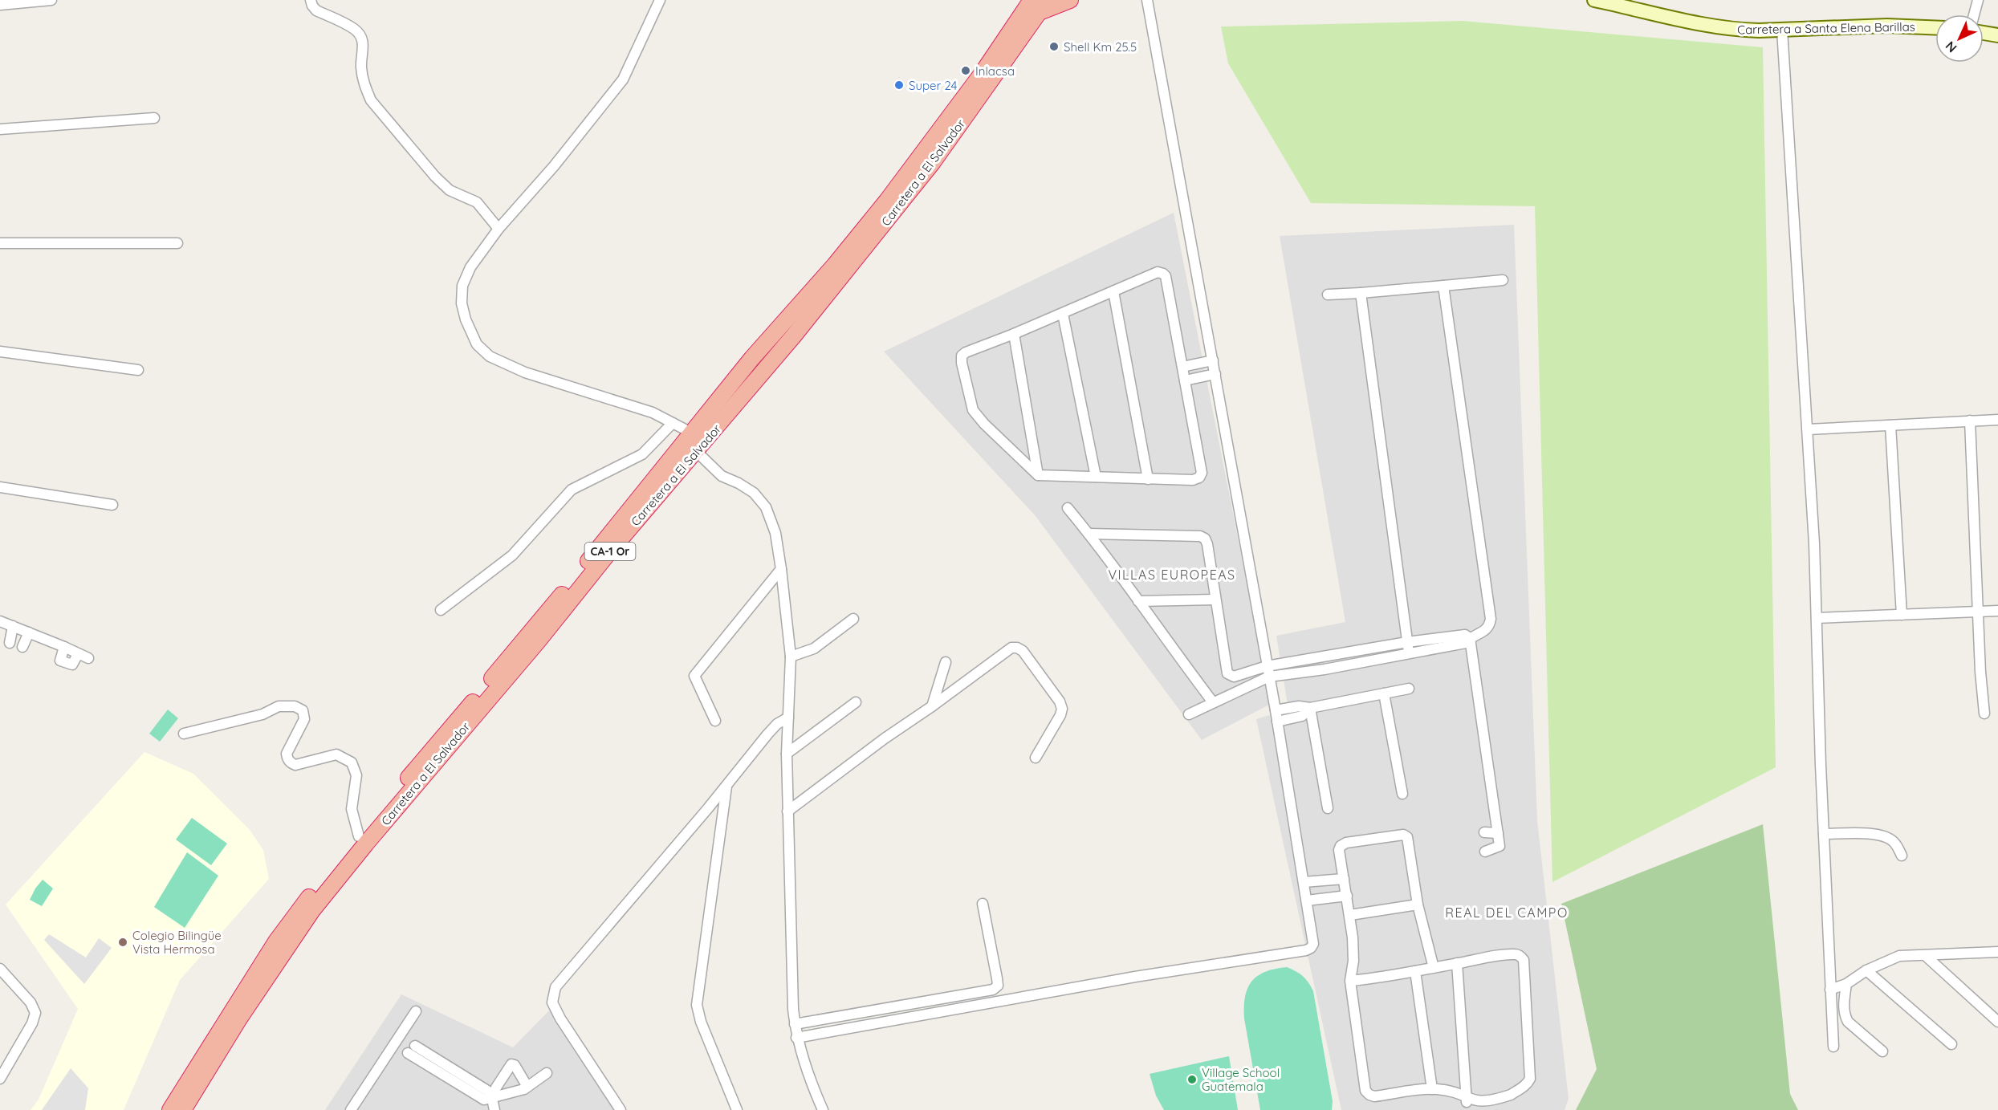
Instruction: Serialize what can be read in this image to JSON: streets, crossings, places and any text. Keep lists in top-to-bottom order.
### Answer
{
  "streets": {
    "highway": ["Carretera a El Salvador", "CA-1 Or"],
    "main road": ["Carretera a Santa Elena Barillas"]
  },
  "districts": ["VILLAS EUROPEAS", "REAL DEL CAMPO"],
  "places": [
    "Shell Km 25.5",
    "Inlacsa",
    "Super 24",
    "Colegio Bilingüe Vista Hermosa",
    "Village School Guatemala"
  ],
  "north": "bottom left"
}
